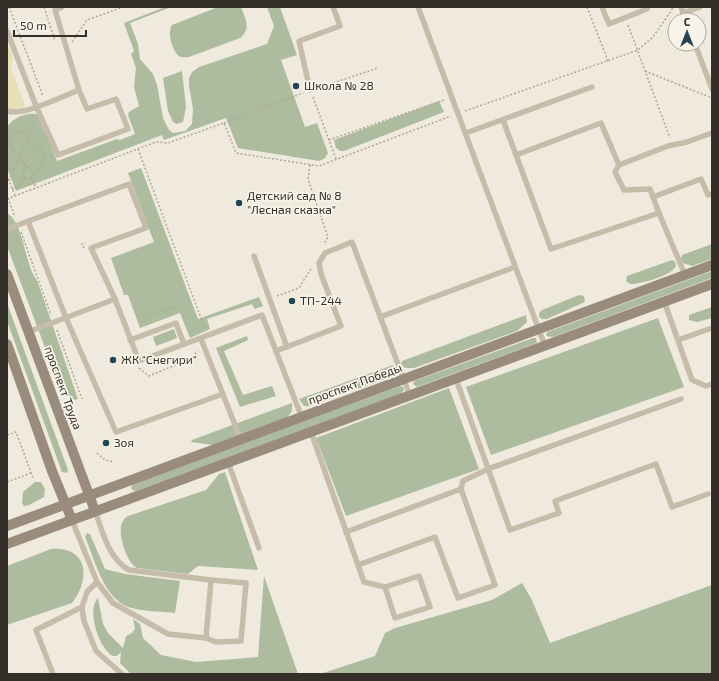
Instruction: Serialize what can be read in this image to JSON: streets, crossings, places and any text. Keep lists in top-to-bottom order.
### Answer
{
  "streets": {
    "main road": ["проспект Победы", "проспект Труда"]
  },
  "crossings": [
    ["проспект Победы", "проспект Труда"]
  ],
  "places": [
    "Школа № 28",
    "Детский сад № 8 \"Лесная сказка\"",
    "ТП-244",
    "ЖК \"Снегири\"",
    "Зоя"
  ],
  "scale_bar": "50 m",
  "north": "top"
}
